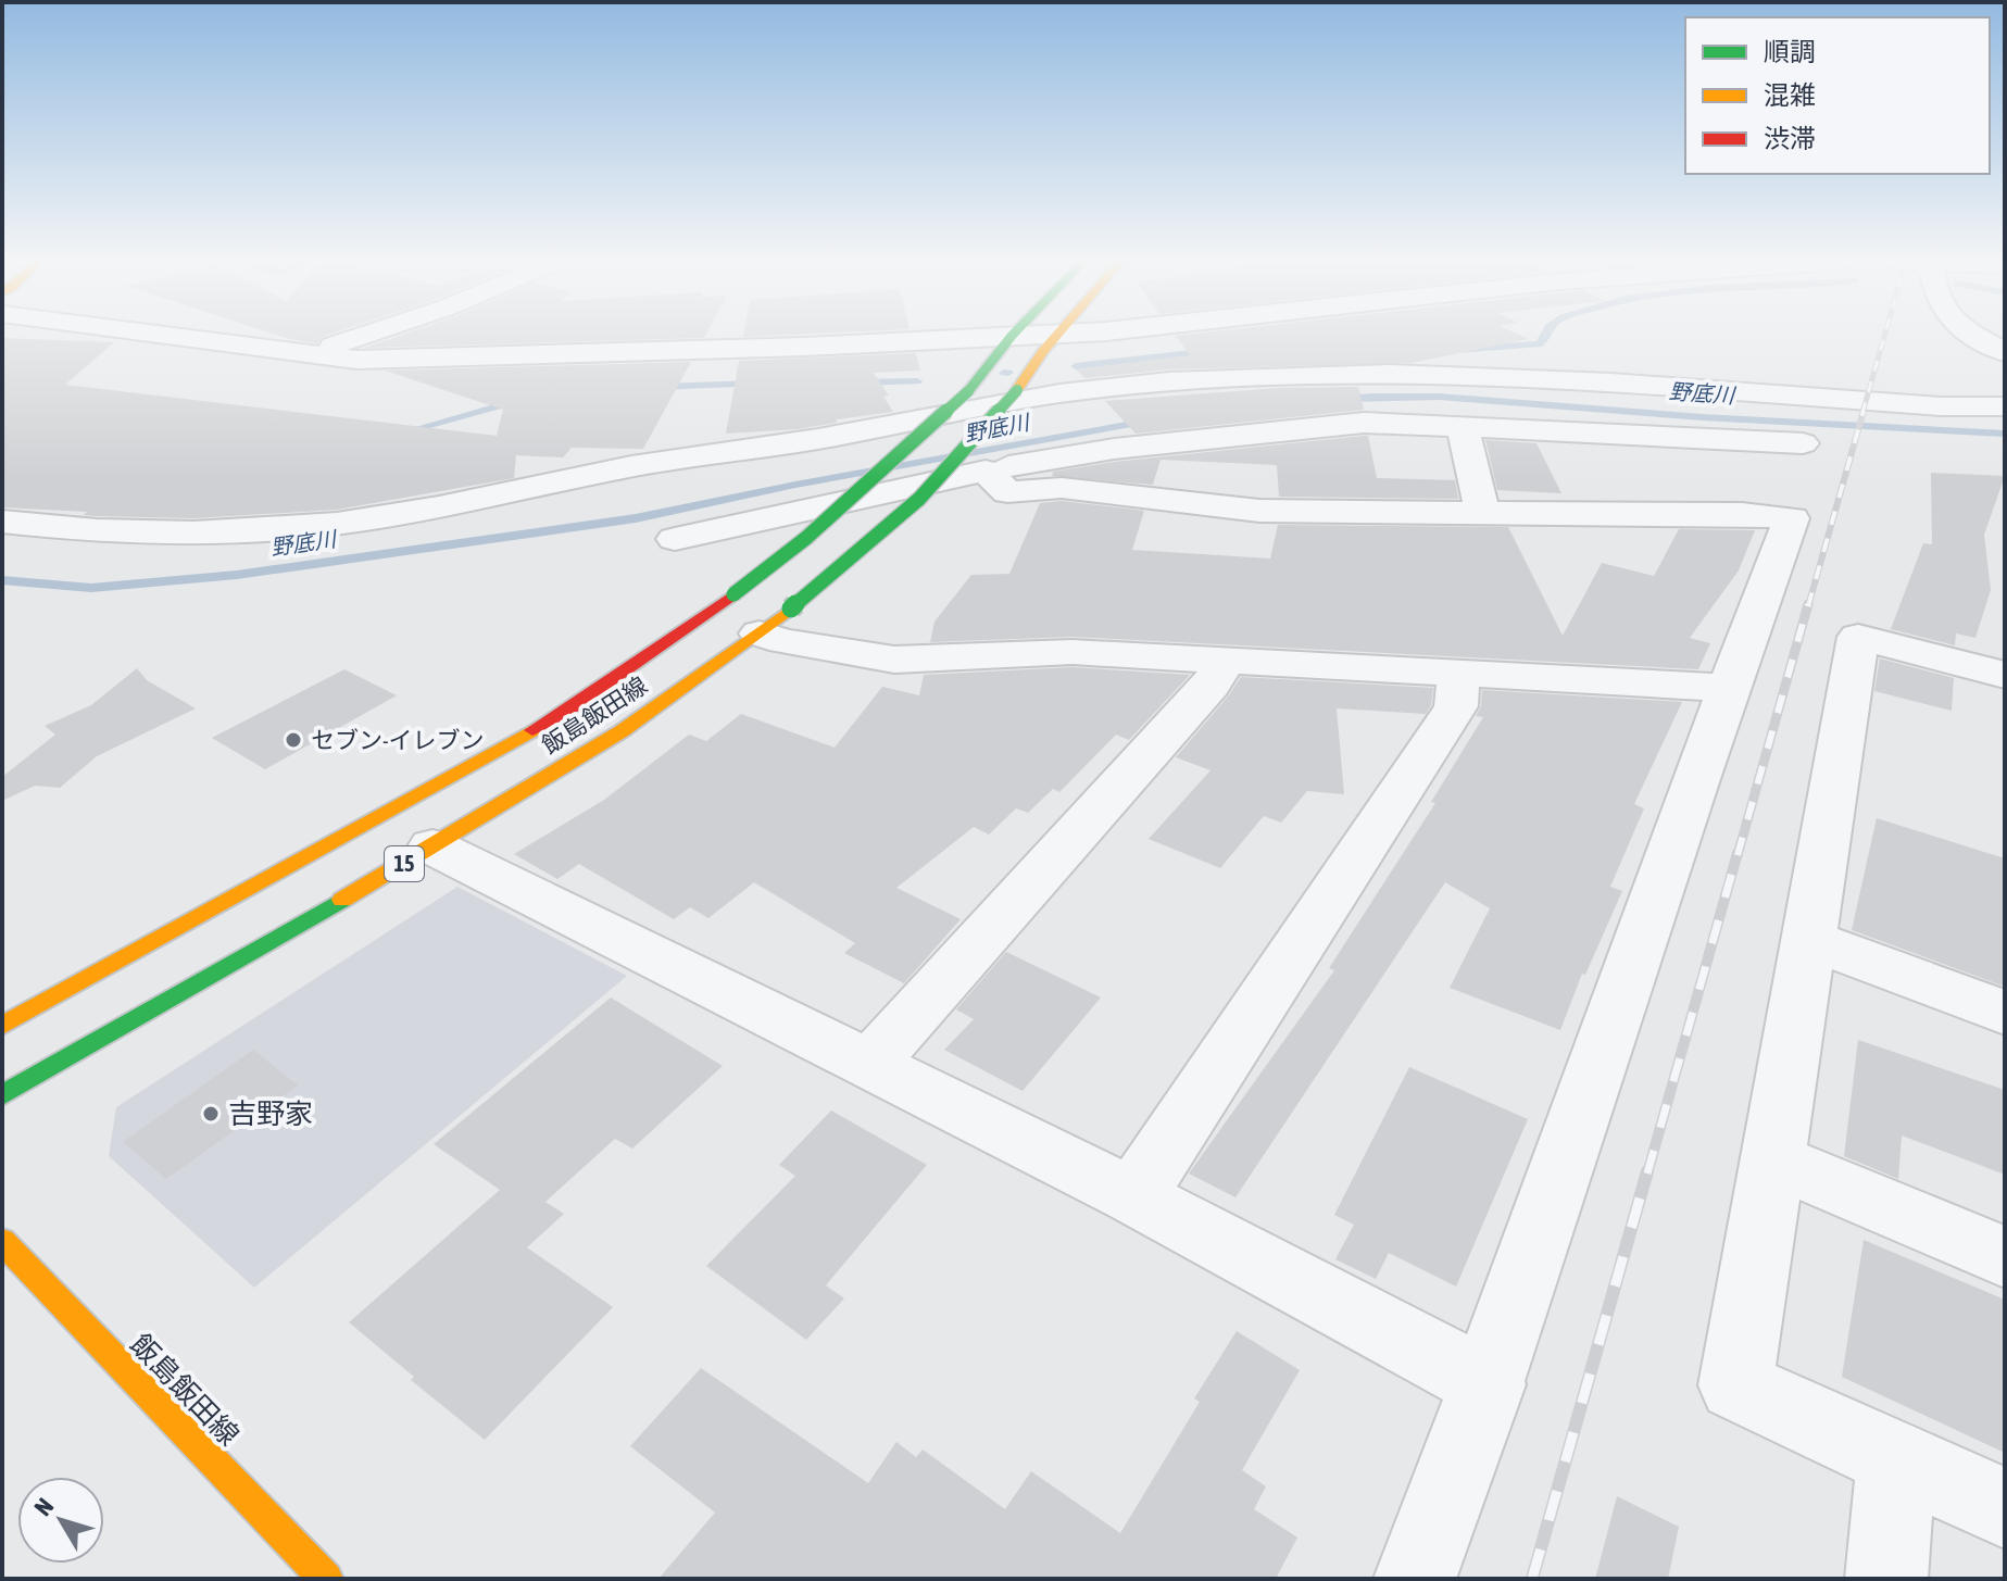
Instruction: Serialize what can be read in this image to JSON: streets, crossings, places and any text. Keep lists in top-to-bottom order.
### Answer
{
  "streets": {
    "main road": ["飯島飯田線", "15"]
  },
  "water": ["野底川"],
  "places": ["セブン-イレブン", "吉野家"],
  "legend": ["順調", "混雑", "渋滞"],
  "north": "top left"
}
